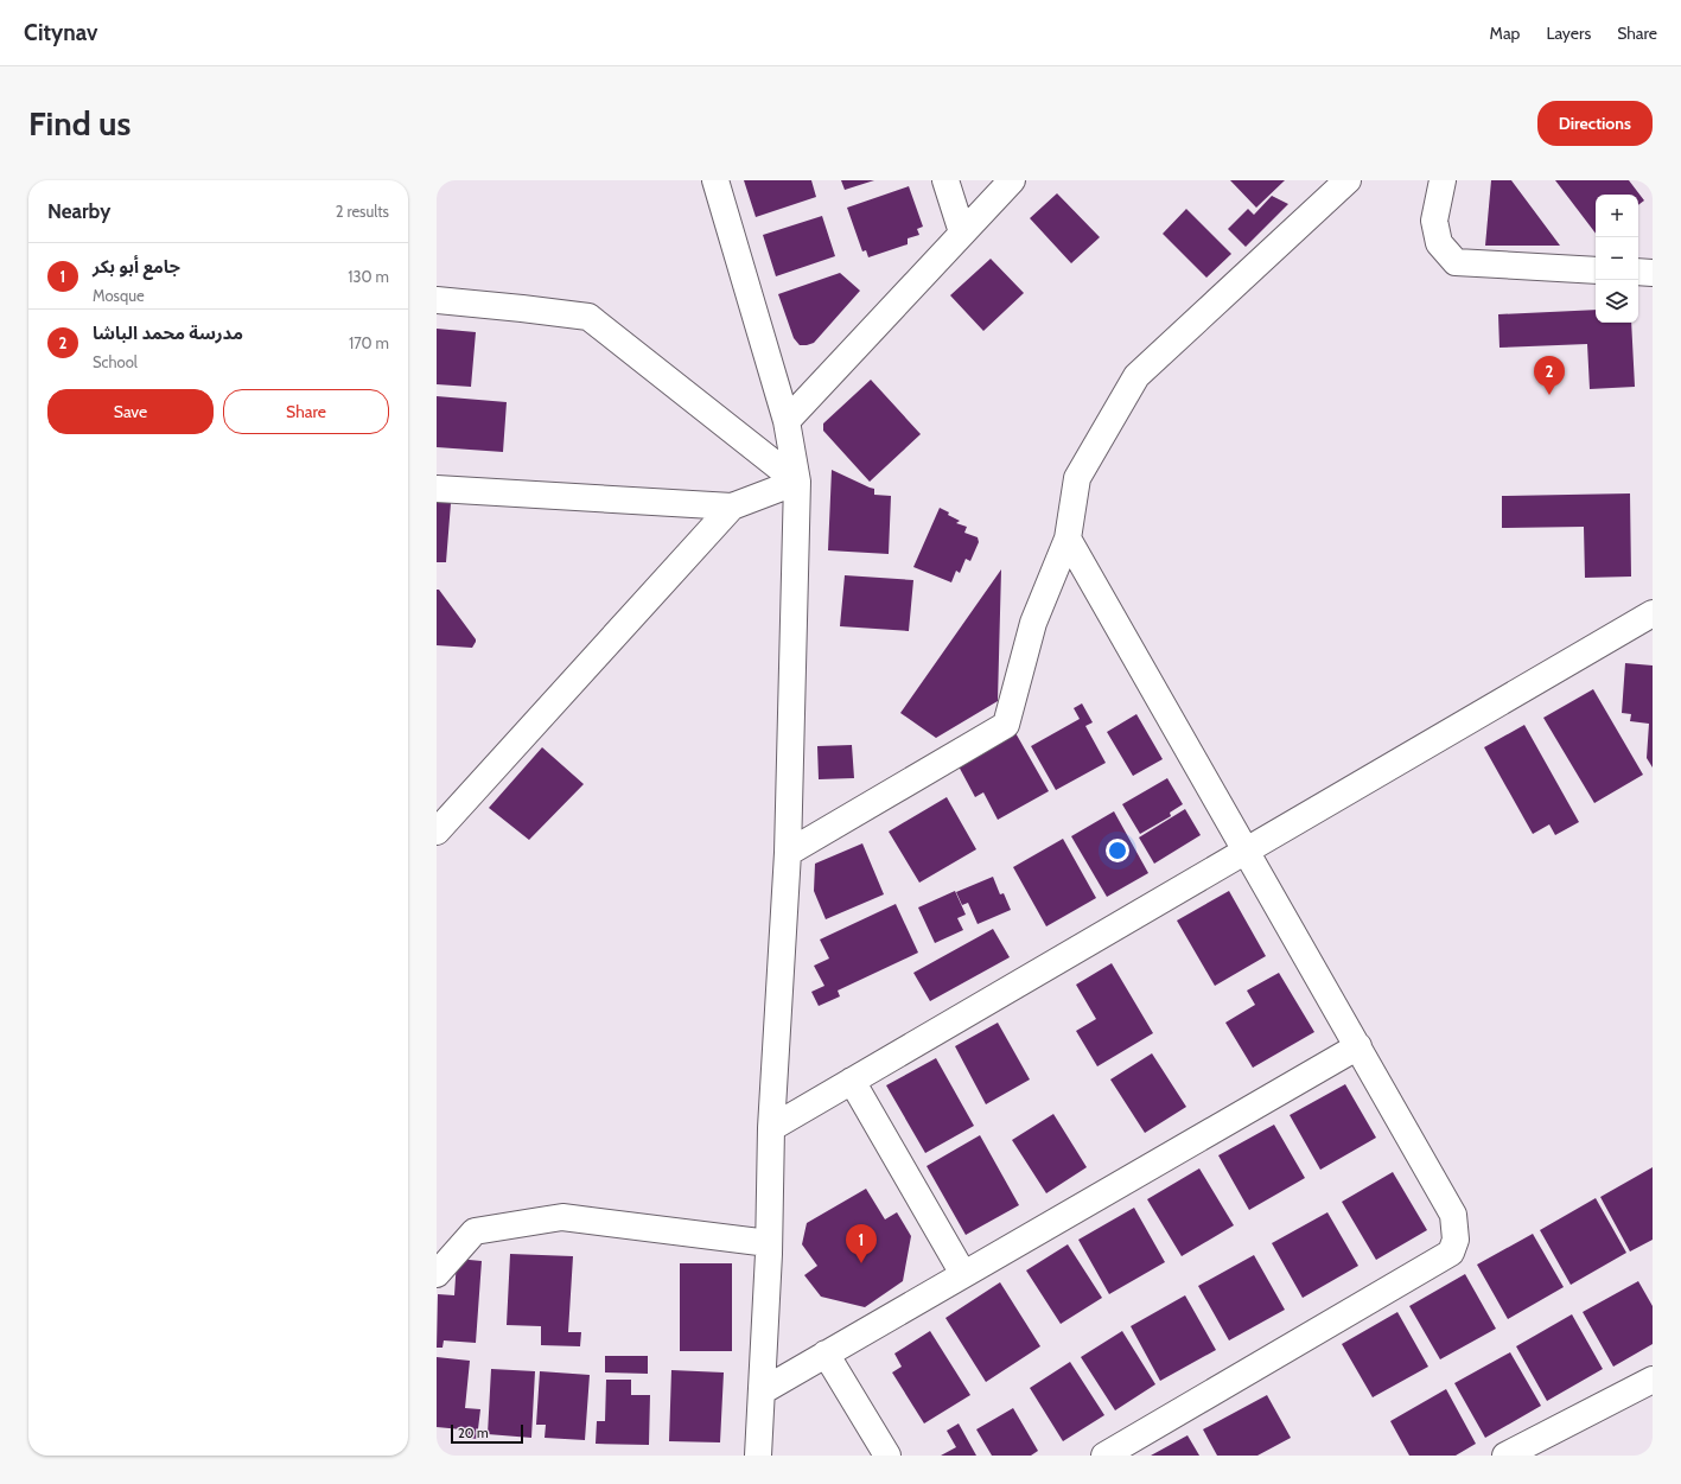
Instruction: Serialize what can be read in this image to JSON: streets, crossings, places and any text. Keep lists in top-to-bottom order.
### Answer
{
  "scale_bar": "20 m",
  "page": {
    "header": "Citynav",
    "nav": ["Map", "Layers", "Share"],
    "buttons": [
      "Directions",
      ["Save", "Share"]
    ],
    "title": "Find us",
    "heading": ["Nearby", "2 results"],
    "map_buttons": ["+", "−"],
    "list": [
      {
        "mark": "1",
        "name": "جامع أبو بكر",
        "note": "Mosque",
        "value": "130 m"
      },
      {
        "mark": "2",
        "name": "مدرسة محمد الباشا",
        "note": "School",
        "value": "170 m"
      }
    ],
    "pins": ["2", "1"],
    "scale": "20 m"
  }
}
